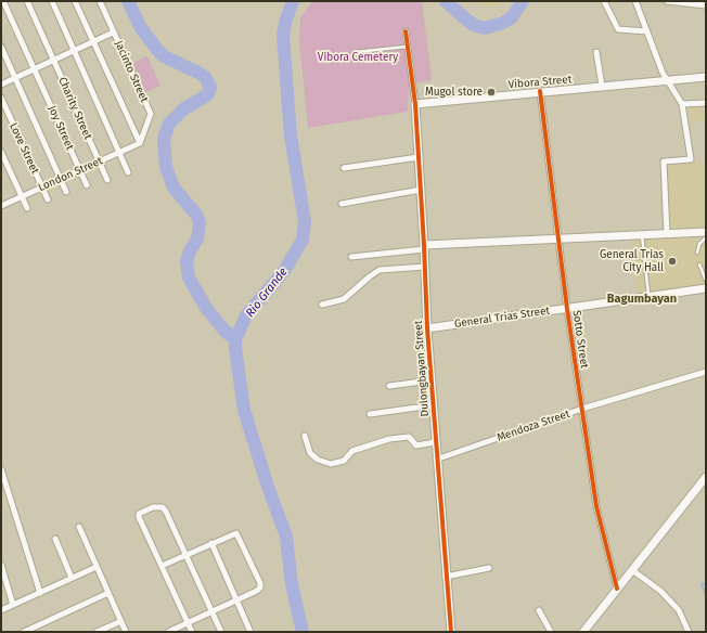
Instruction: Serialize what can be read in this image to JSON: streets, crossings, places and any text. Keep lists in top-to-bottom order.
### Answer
{
  "streets": {
    "street": [
      "Jacinto Street",
      "Vibora Street",
      "Charity Street",
      "Joy Street",
      "Love Street",
      "London Street",
      "General Trias Street",
      "Sotto Street",
      "Dulongbayan Street",
      "Mendoza Street"
    ]
  },
  "crossings": [
    ["Jacinto Street", "London Street"],
    ["Vibora Street", "Sotto Street"],
    ["Vibora Street", "Dulongbayan Street"],
    ["Charity Street", "London Street"],
    ["Joy Street", "London Street"],
    ["Love Street", "London Street"],
    ["General Trias Street", "Sotto Street"],
    ["General Trias Street", "Dulongbayan Street"],
    ["Sotto Street", "Mendoza Street"],
    ["Dulongbayan Street", "Mendoza Street"]
  ],
  "districts": ["Bagumbayan"],
  "water": ["Rio Grande"],
  "parks": ["Vibora Cemetery"],
  "places": ["Mugol store", "General Trias City Hall"]
}
